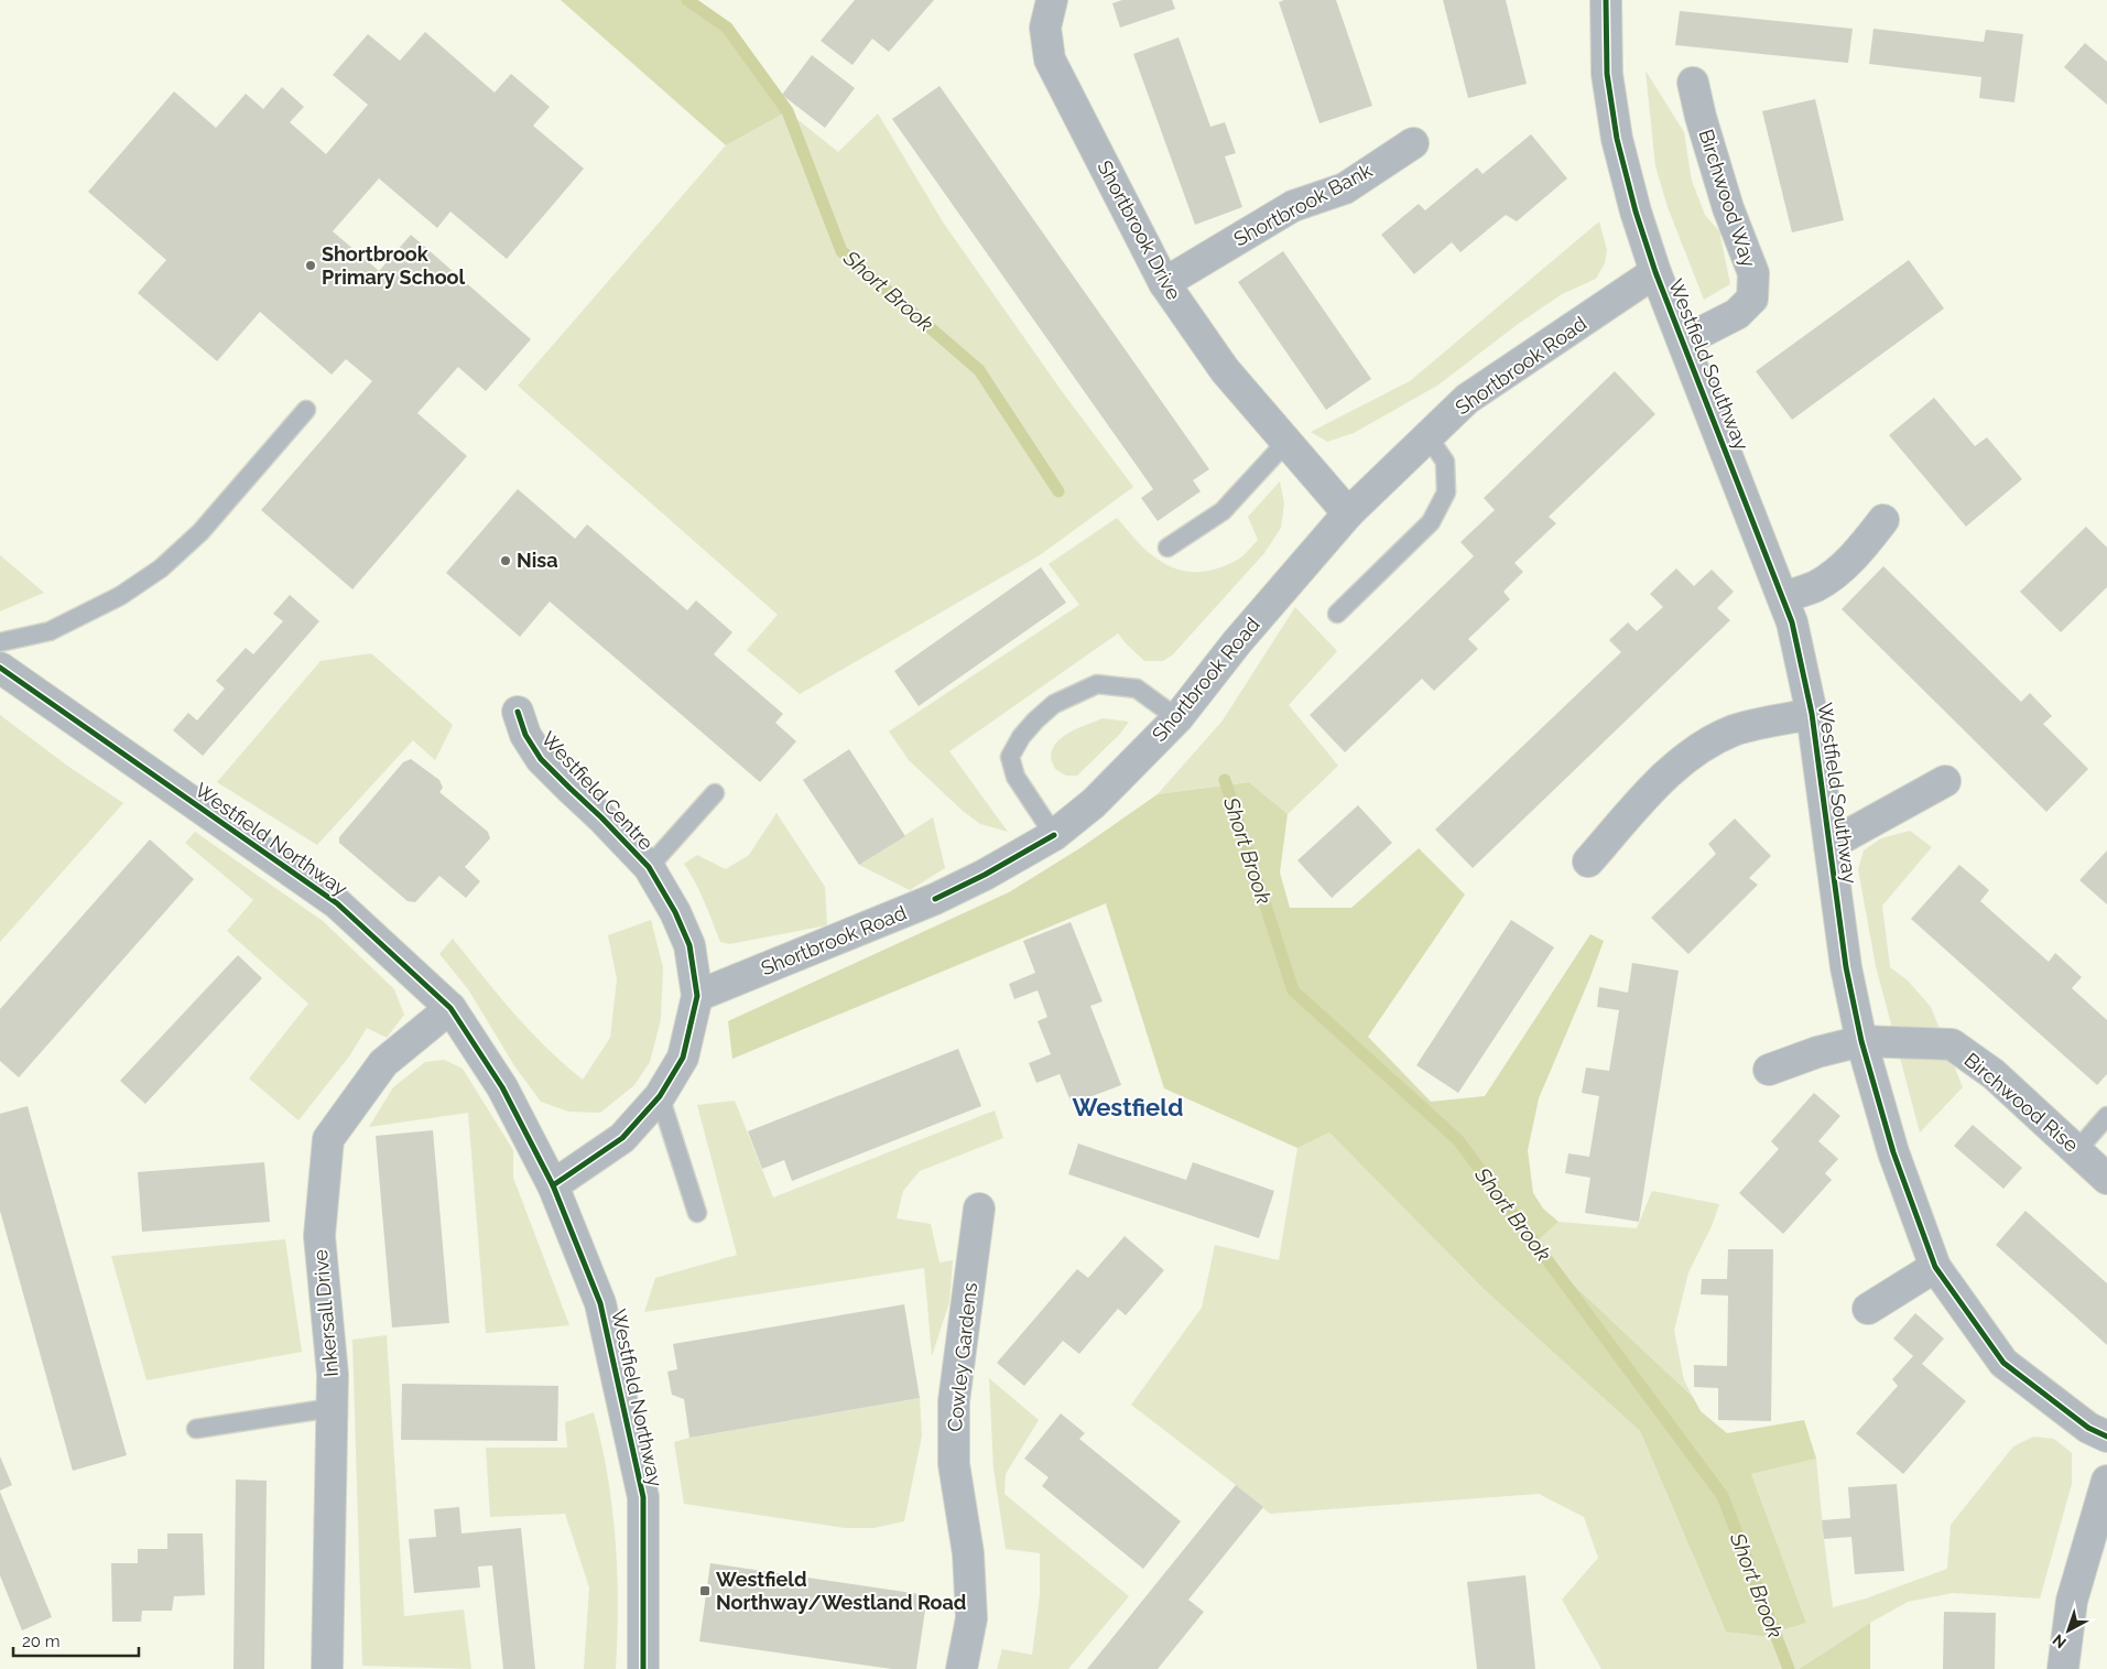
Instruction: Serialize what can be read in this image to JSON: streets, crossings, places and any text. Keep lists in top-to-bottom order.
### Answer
{
  "streets": {
    "street": [
      "Birchwood Way",
      "Shortbrook Bank",
      "Shortbrook Drive",
      "Westfield Southway",
      "Shortbrook Road",
      "Westfield Centre",
      "Westfield Northway",
      "Birchwood Rise",
      "Inkersall Drive",
      "Cowley Gardens"
    ]
  },
  "crossings": [
    ["Birchwood Way", "Westfield Southway"],
    ["Shortbrook Bank", "Shortbrook Drive"],
    ["Shortbrook Drive", "Shortbrook Road"],
    ["Westfield Southway", "Shortbrook Road"],
    ["Westfield Southway", "Birchwood Rise"],
    ["Shortbrook Road", "Westfield Centre"],
    ["Westfield Centre", "Westfield Northway"],
    ["Westfield Northway", "Inkersall Drive"]
  ],
  "districts": ["Westfield"],
  "water": ["Short Brook"],
  "places": {
    "other": ["Shortbrook Primary School", "Nisa"],
    "transit": ["Westfield Northway/Westland Road"]
  },
  "scale_bar": "20 m",
  "north": "bottom left"
}
